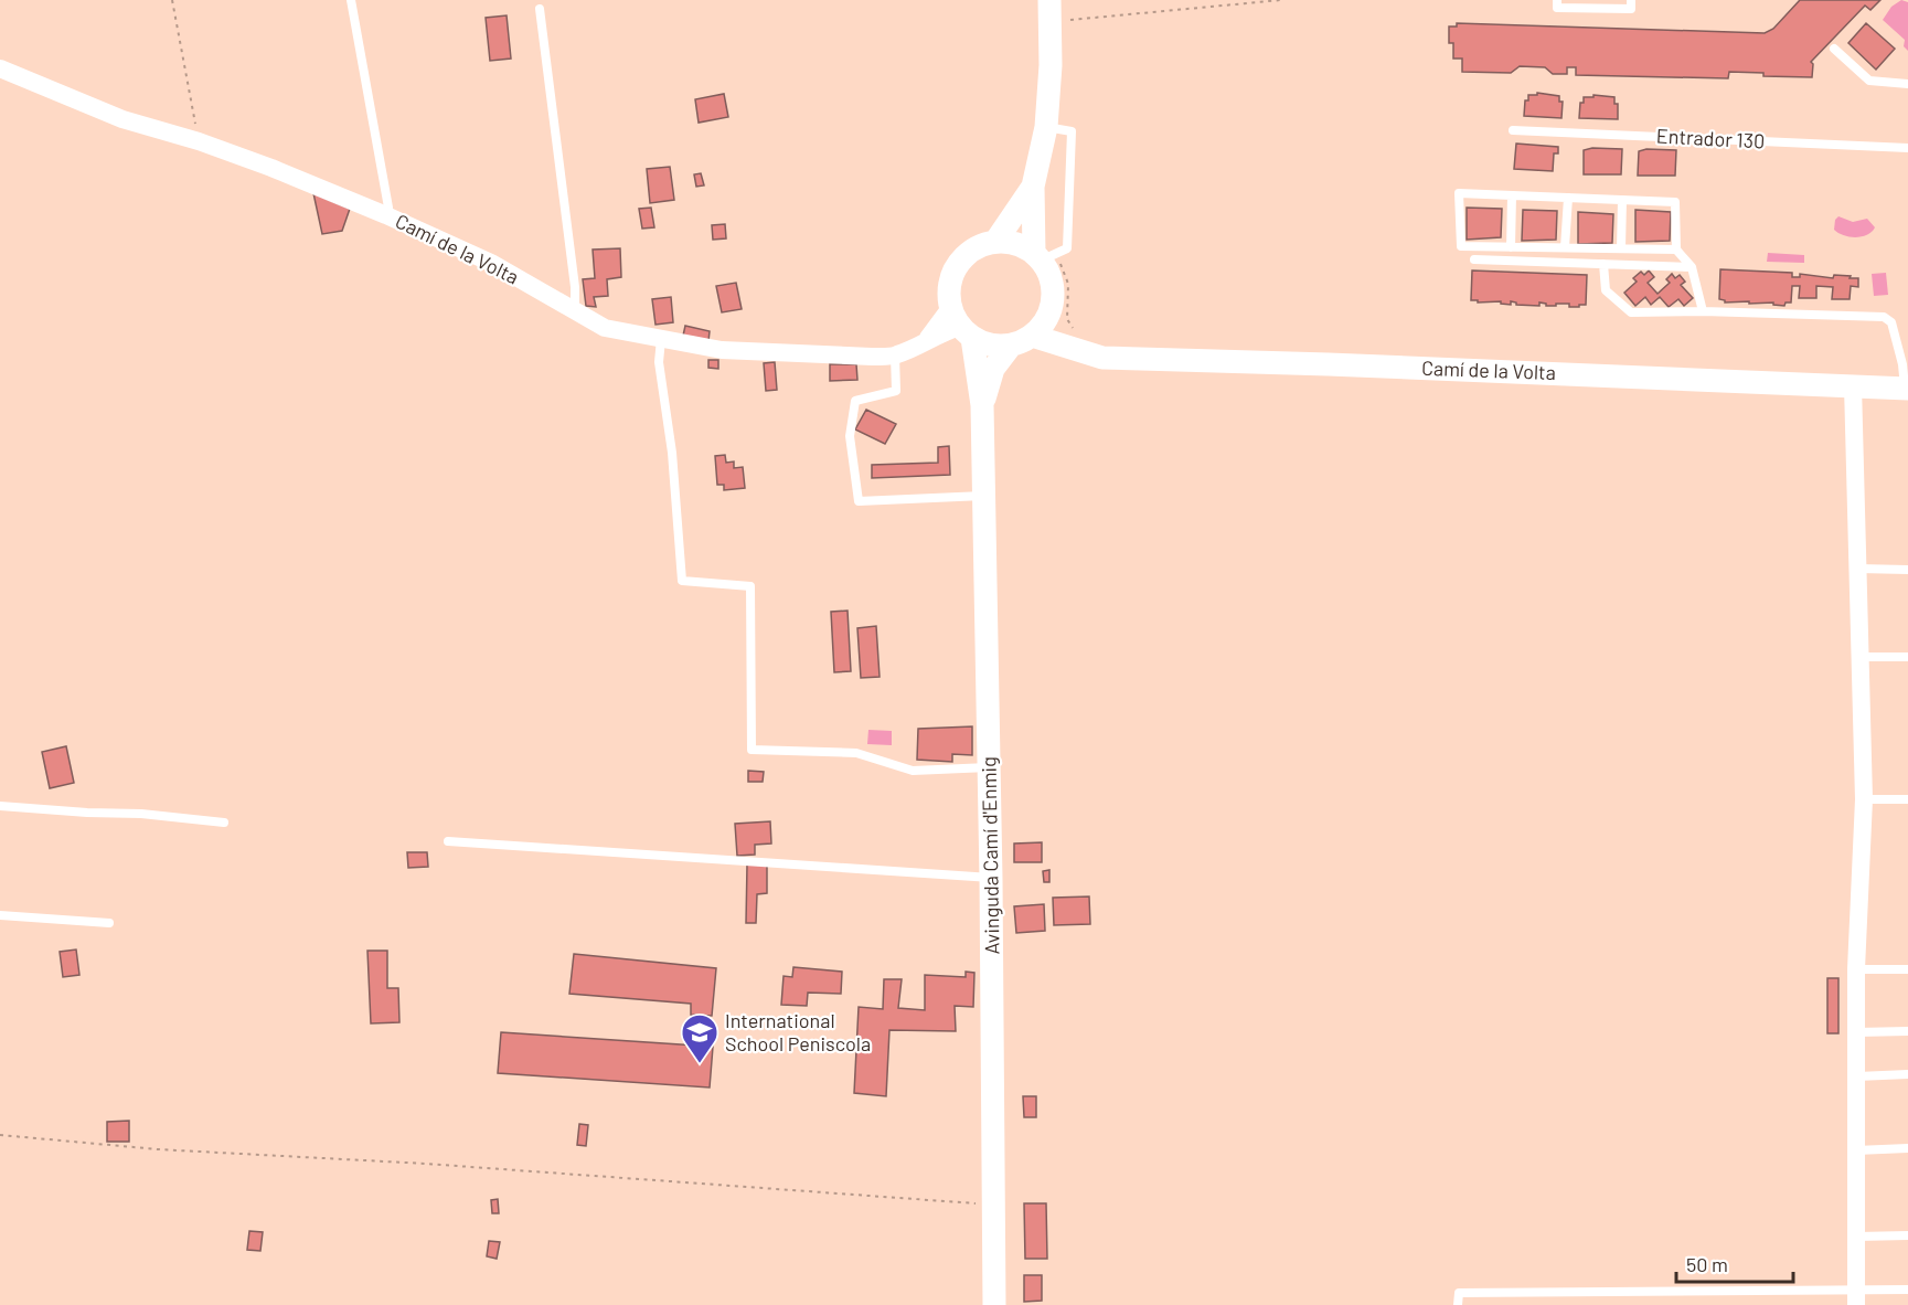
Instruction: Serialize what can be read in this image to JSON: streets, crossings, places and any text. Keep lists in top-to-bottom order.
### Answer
{
  "streets": {
    "street": ["Camí de la Volta", "Avinguda Camí d'Enmig"],
    "lane": ["Entrador 130"]
  },
  "crossings": [
    ["Camí de la Volta", "Avinguda Camí d'Enmig"]
  ],
  "places": {
    "school or university": ["International School Peniscola"]
  },
  "scale_bar": "50 m"
}
